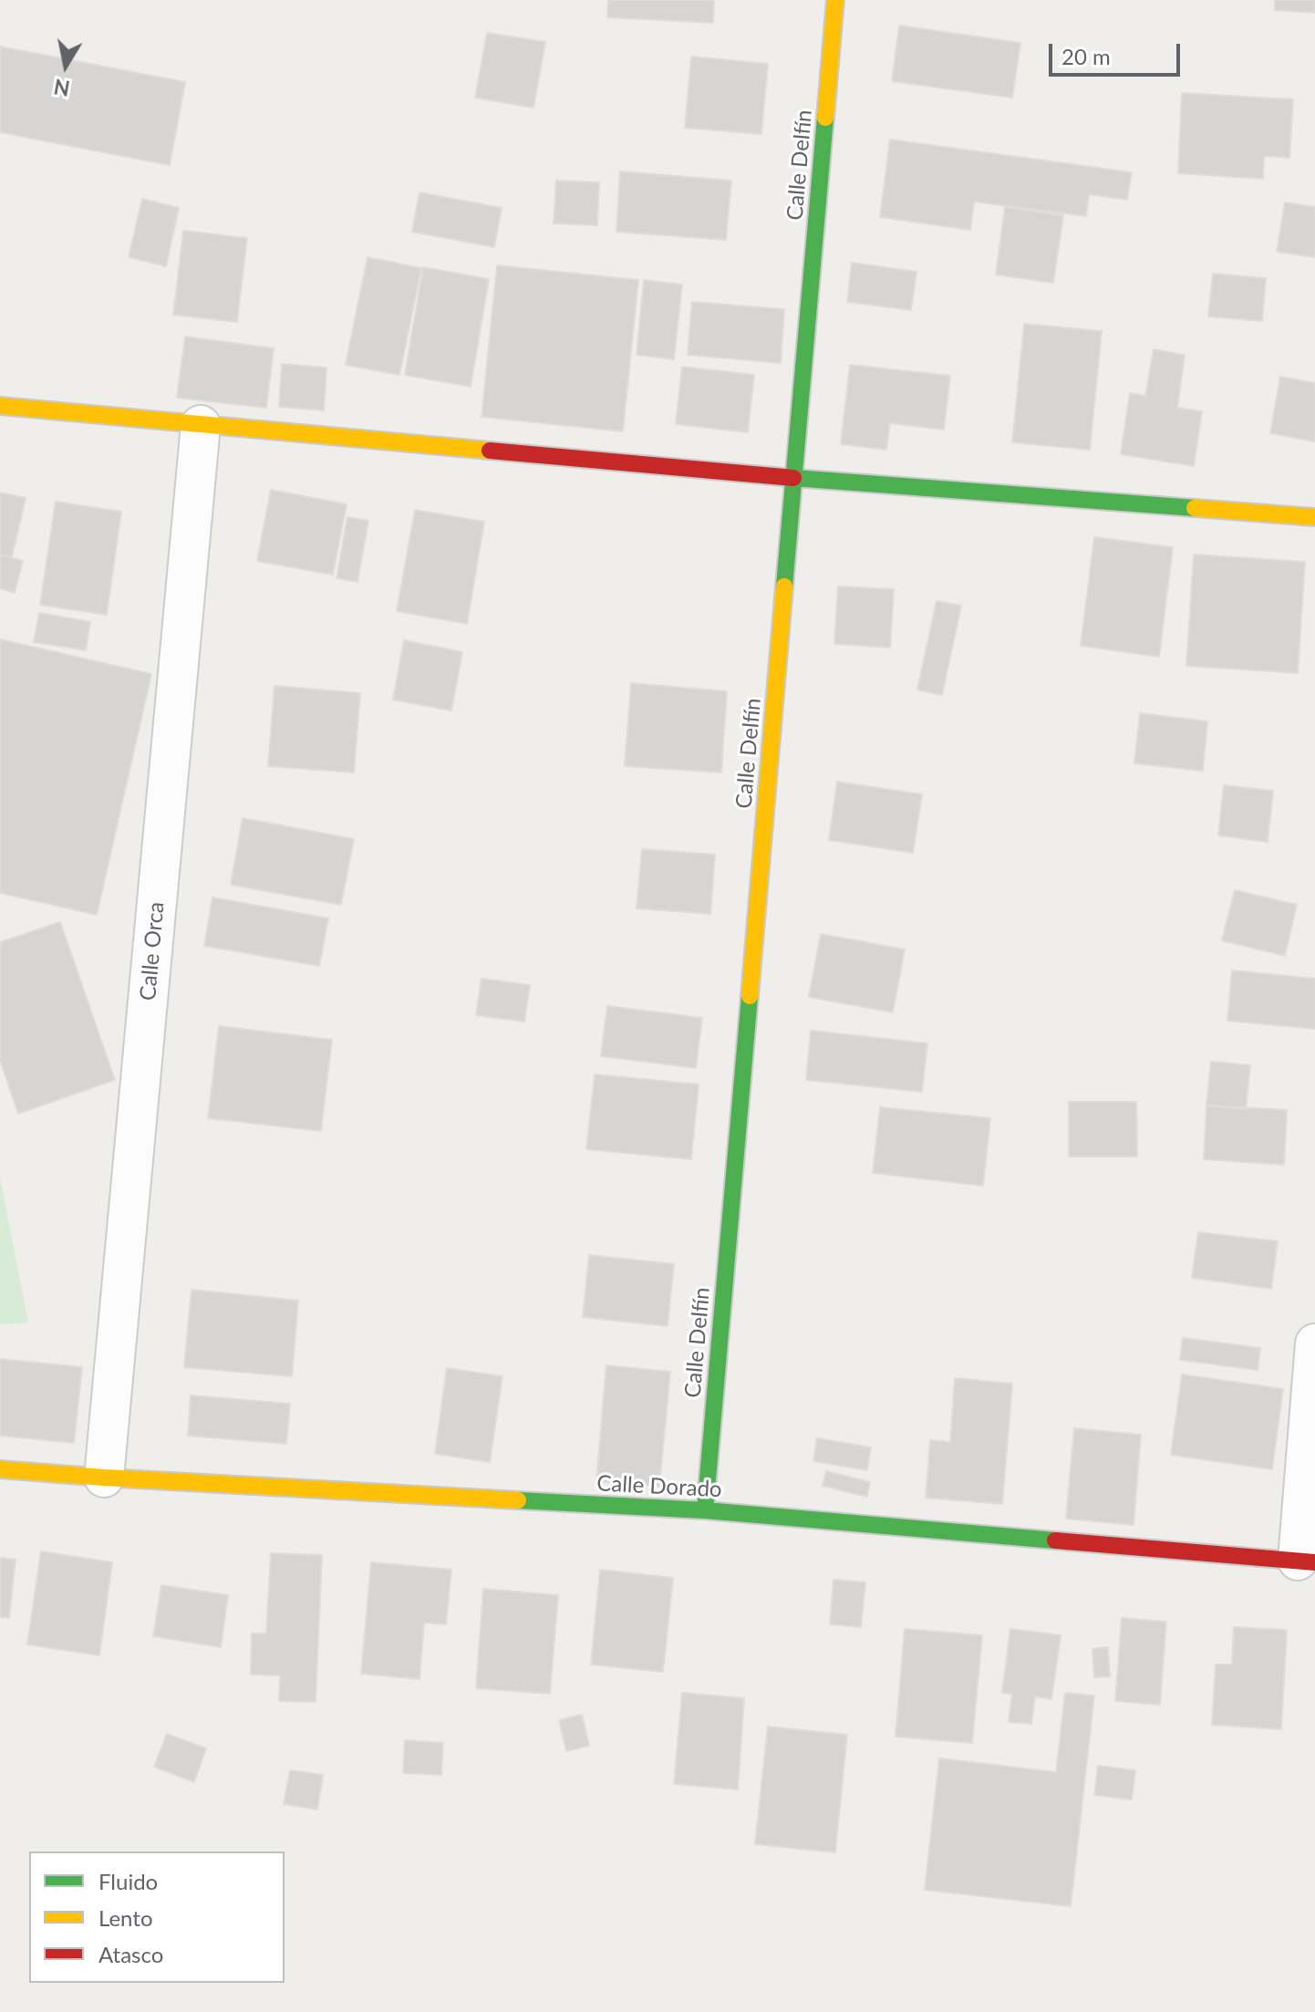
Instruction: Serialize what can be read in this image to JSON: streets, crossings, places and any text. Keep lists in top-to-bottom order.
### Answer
{
  "streets": {
    "street": ["Calle Delfín", "Calle Orca", "Calle Dorado"]
  },
  "crossings": [
    ["Calle Delfín", "Calle Dorado"],
    ["Calle Orca", "Calle Dorado"]
  ],
  "legend": ["Fluido", "Lento", "Atasco"],
  "scale_bar": "20 m",
  "north": "bottom"
}
